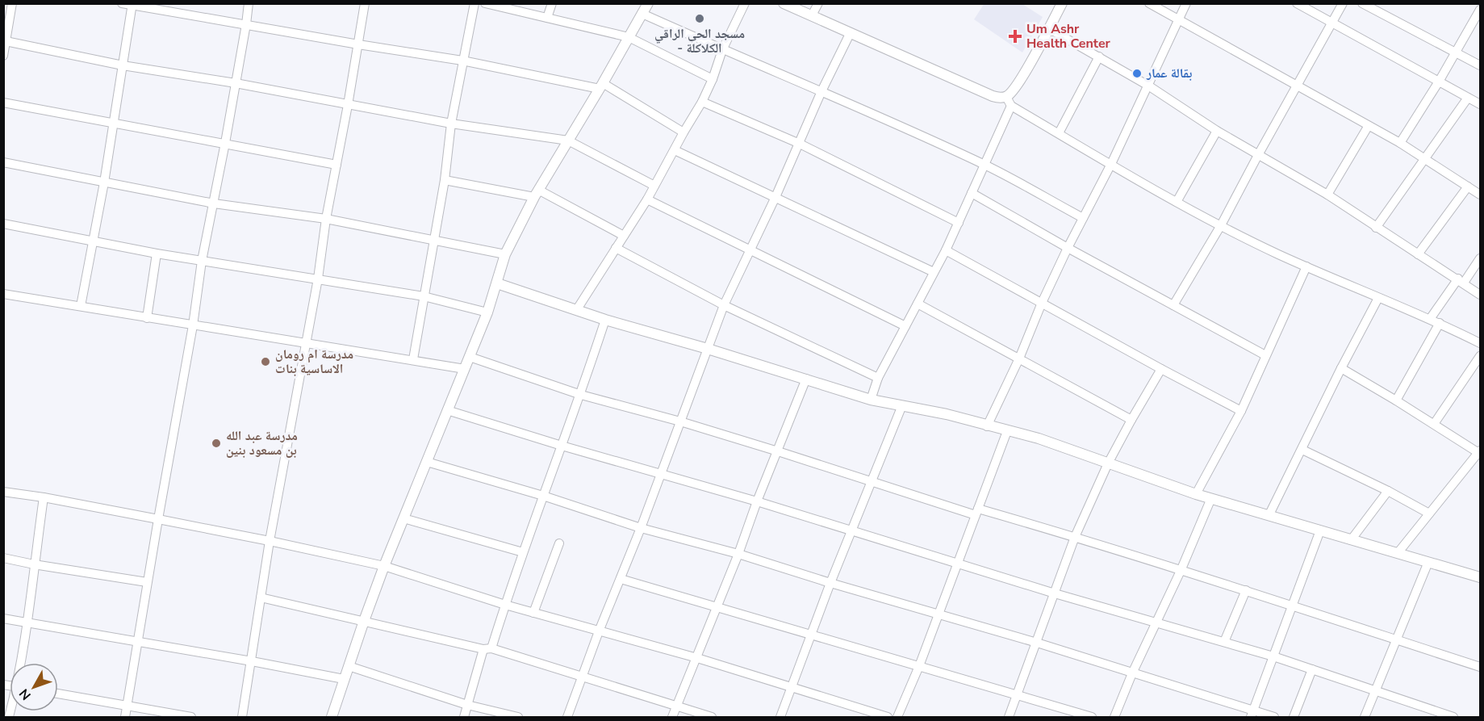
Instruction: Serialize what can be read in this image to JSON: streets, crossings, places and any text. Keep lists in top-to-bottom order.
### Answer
{
  "places": {
    "other": [
      "مسجد الحي الراقي - الكلاكلة",
      "بقالة عمار",
      "مدرسة ام رومان الاساسية بنات",
      "مدرسة عبد الله بن مسعود بنين"
    ],
    "health": ["Um Ashr Health Center"]
  },
  "north": "bottom left"
}
